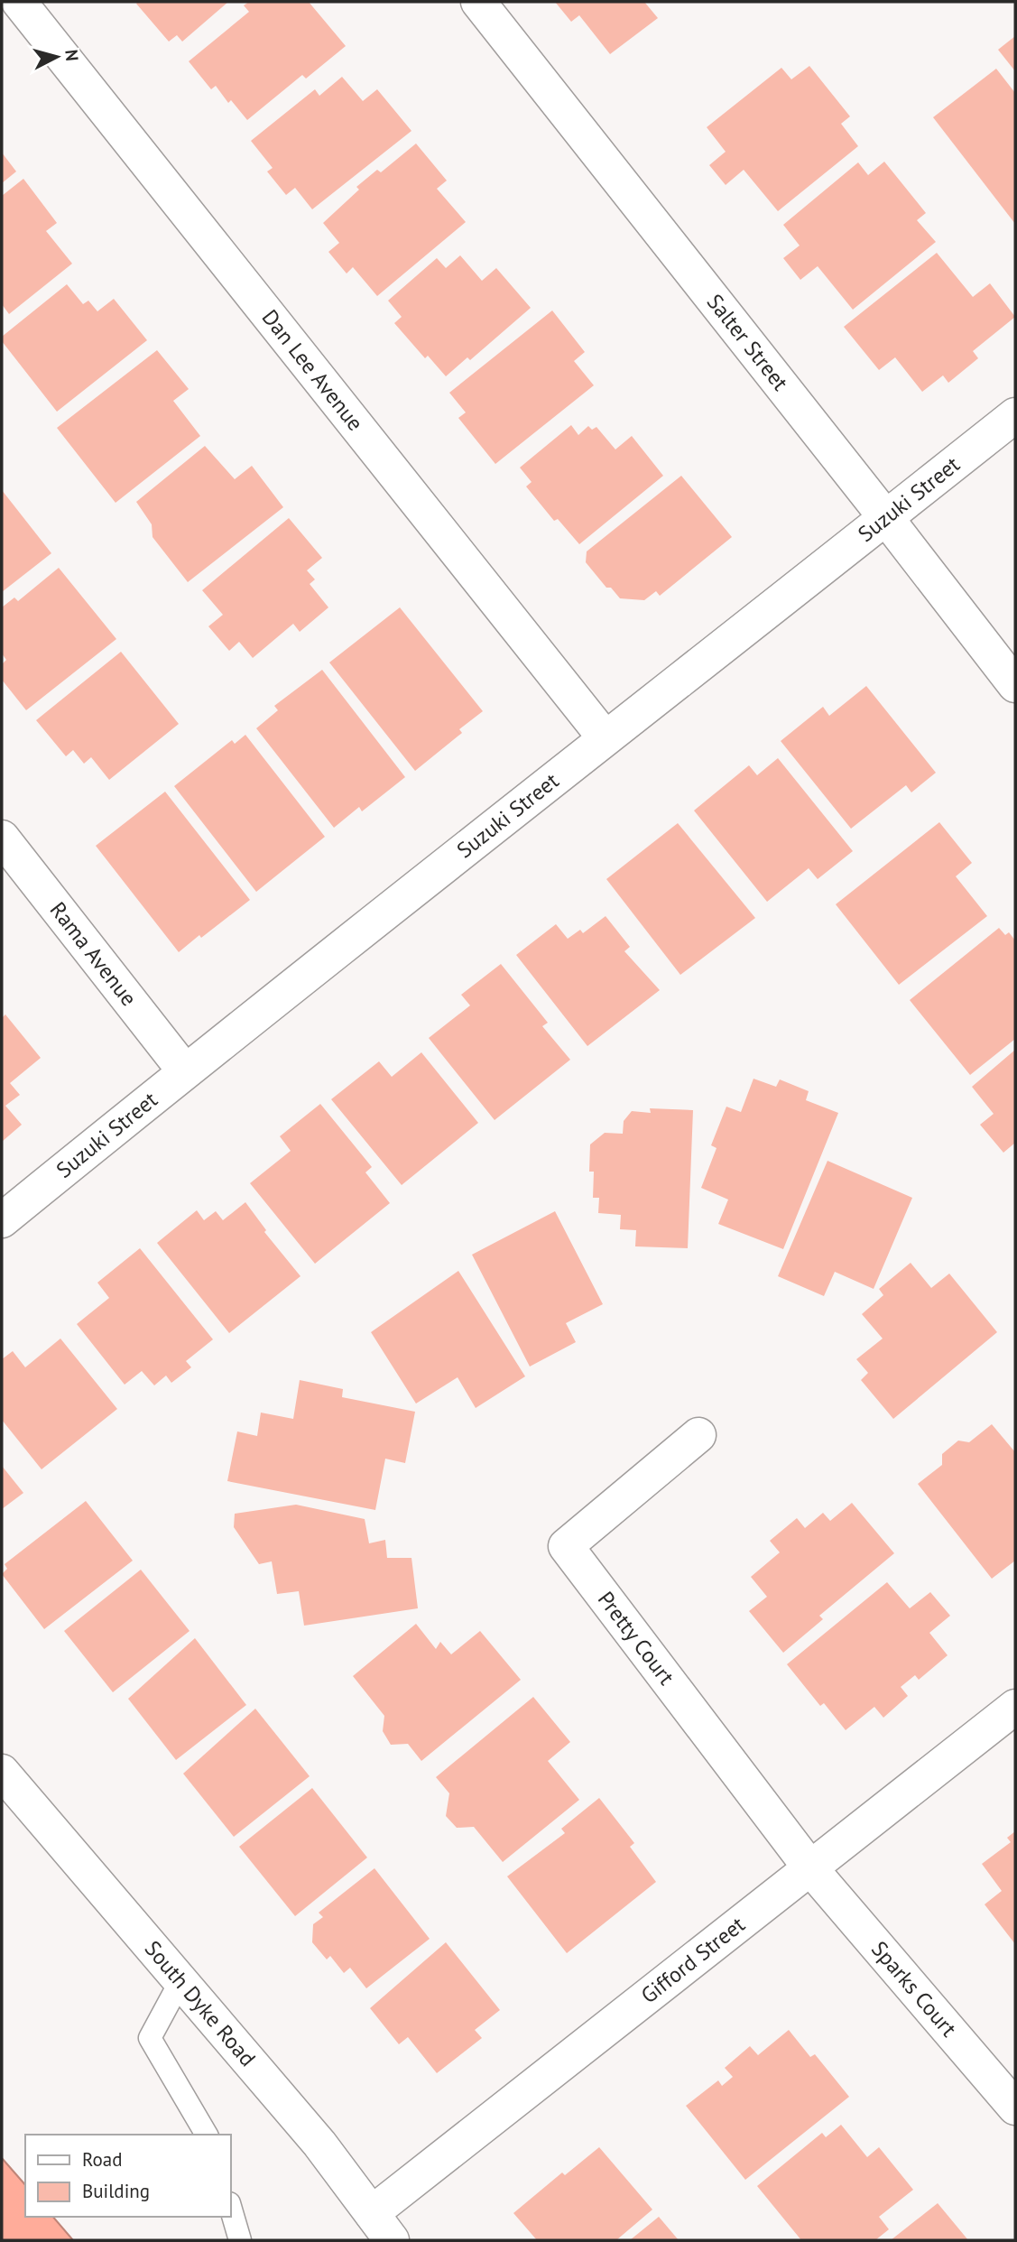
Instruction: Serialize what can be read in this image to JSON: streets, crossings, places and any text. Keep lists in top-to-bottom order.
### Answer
{
  "streets": {
    "street": [
      "Salter Street",
      "Dan Lee Avenue",
      "Suzuki Street",
      "Rama Avenue",
      "Pretty Court",
      "Gifford Street",
      "Sparks Court",
      "South Dyke Road"
    ]
  },
  "crossings": [
    ["Salter Street", "Suzuki Street"],
    ["Dan Lee Avenue", "Suzuki Street"],
    ["Suzuki Street", "Rama Avenue"],
    ["Pretty Court", "Gifford Street"],
    ["Pretty Court", "Sparks Court"],
    ["Gifford Street", "Sparks Court"],
    ["Gifford Street", "South Dyke Road"]
  ],
  "legend": ["Road", "Building"],
  "north": "right"
}
